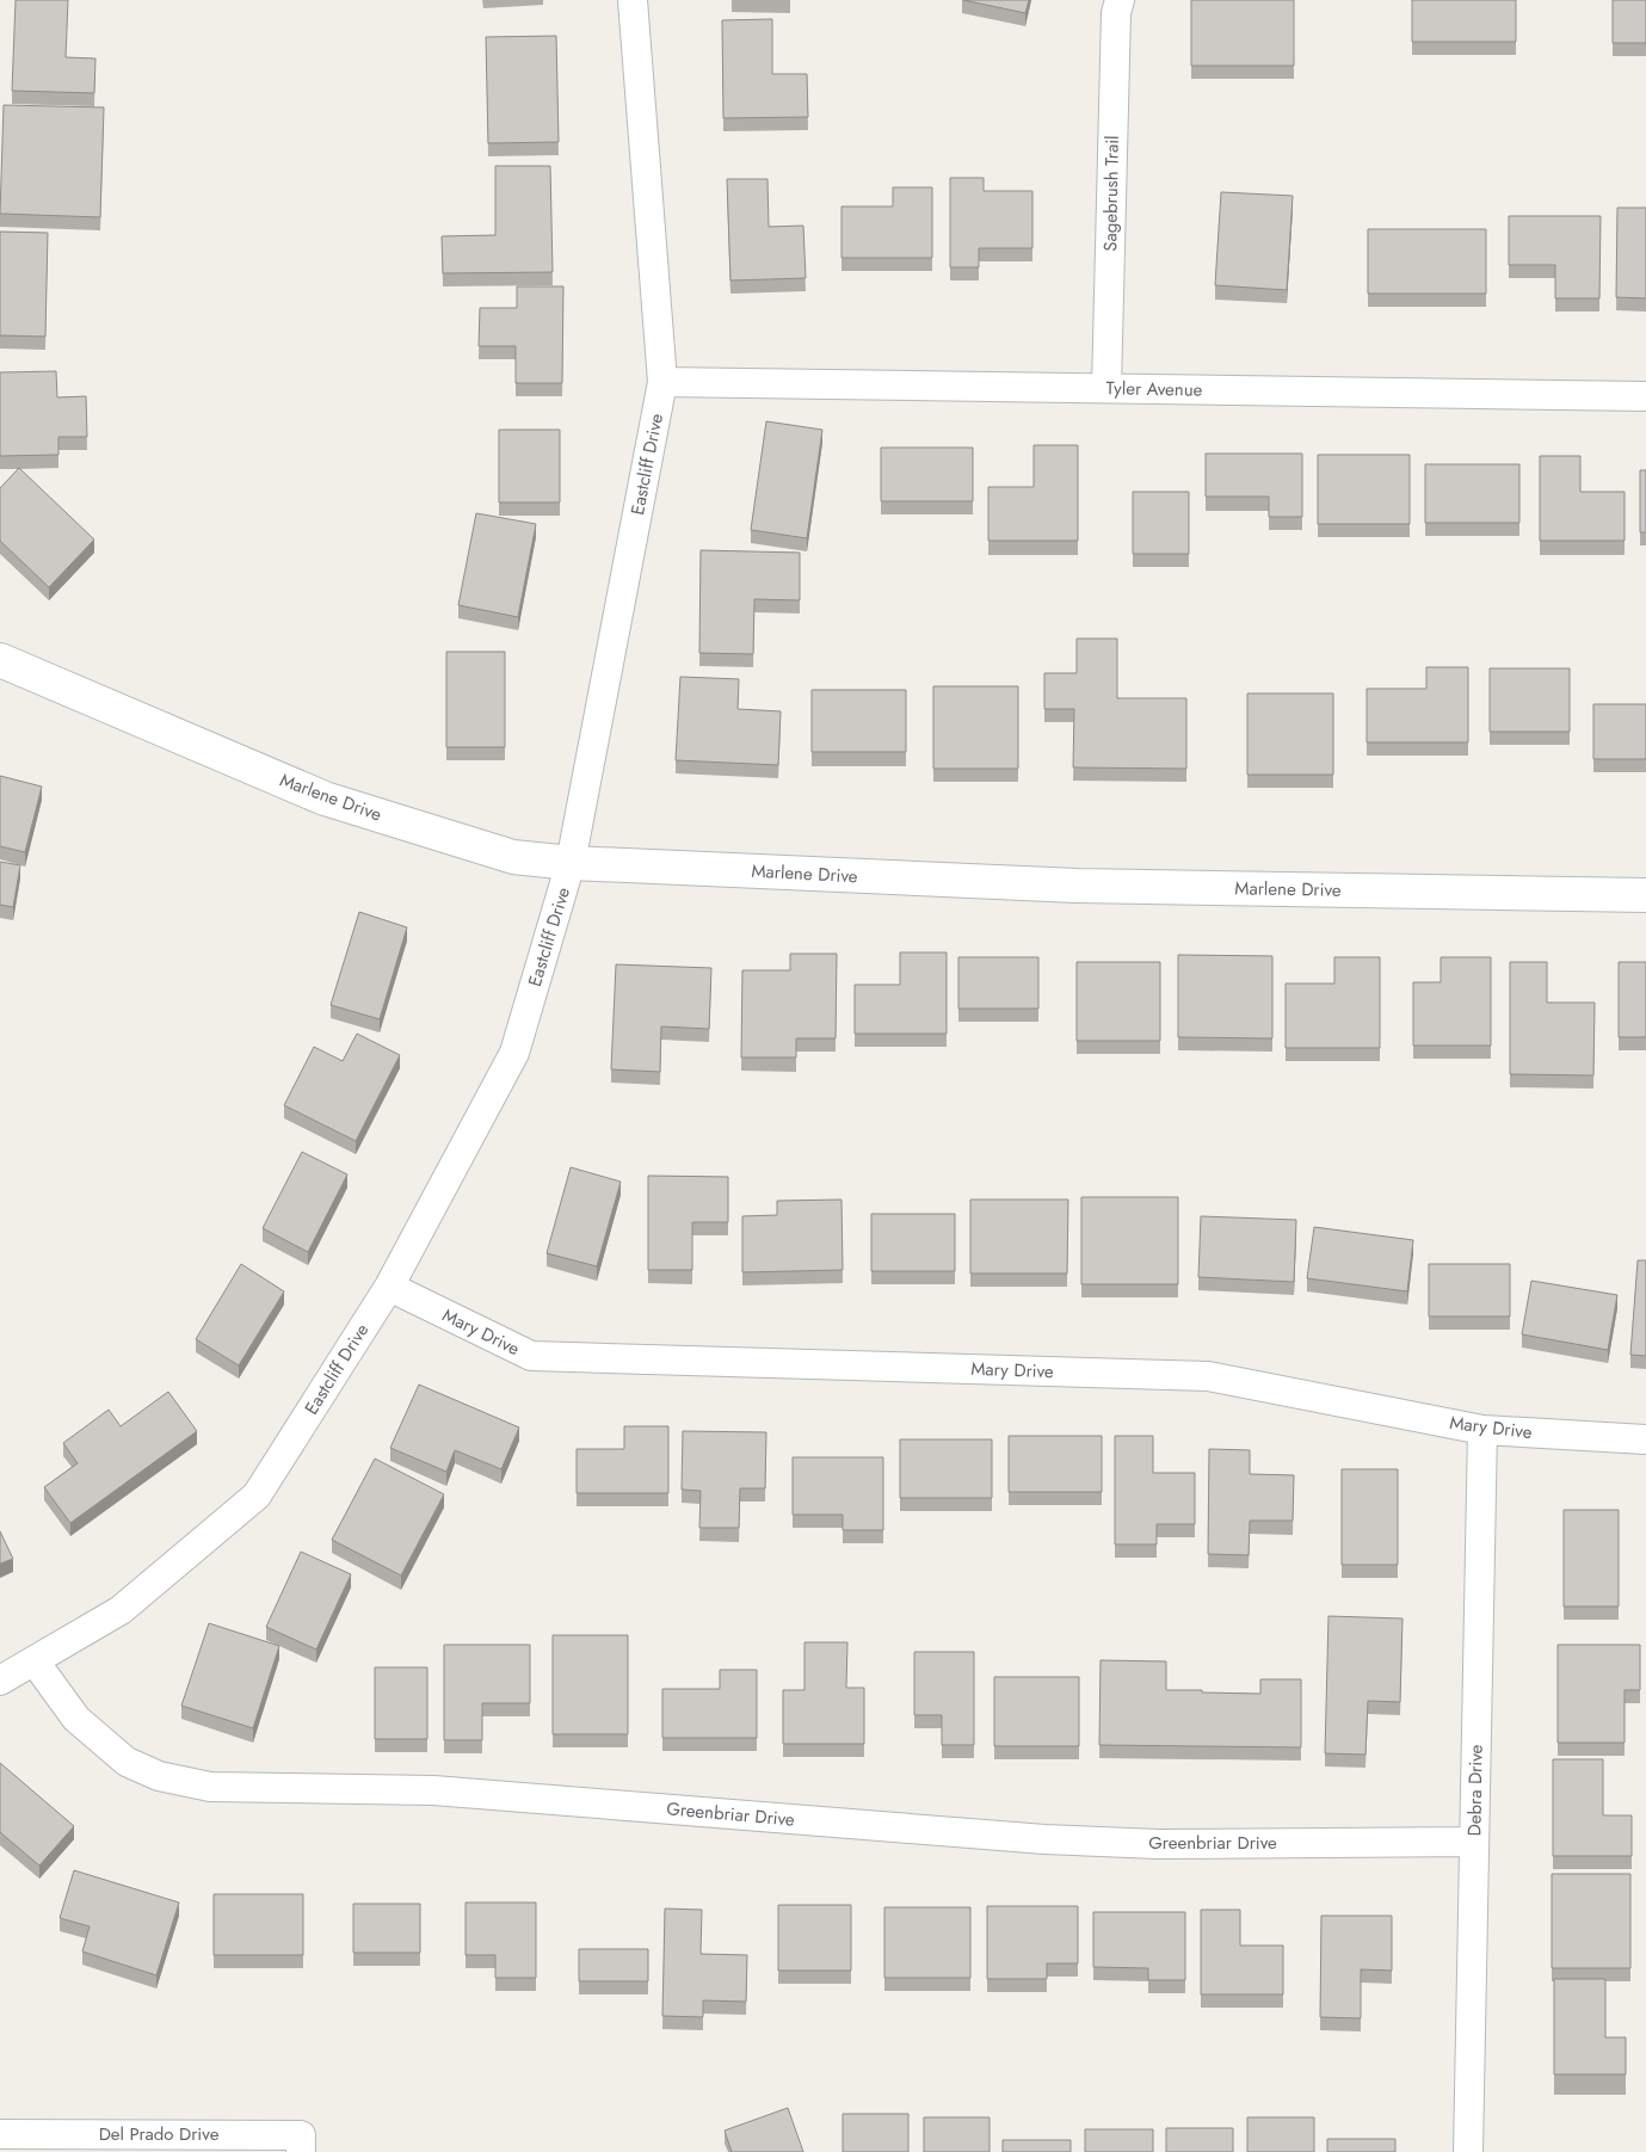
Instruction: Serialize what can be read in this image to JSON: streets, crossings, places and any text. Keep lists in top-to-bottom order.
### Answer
{
  "streets": {
    "street": [
      "Sagebrush Trail",
      "Tyler Avenue",
      "Eastcliff Drive",
      "Marlene Drive",
      "Mary Drive",
      "Debra Drive",
      "Greenbriar Drive",
      "Del Prado Drive"
    ]
  },
  "crossings": [
    ["Sagebrush Trail", "Tyler Avenue"],
    ["Tyler Avenue", "Eastcliff Drive"],
    ["Eastcliff Drive", "Marlene Drive"],
    ["Eastcliff Drive", "Mary Drive"],
    ["Eastcliff Drive", "Greenbriar Drive"],
    ["Mary Drive", "Debra Drive"],
    ["Debra Drive", "Greenbriar Drive"]
  ]
}
